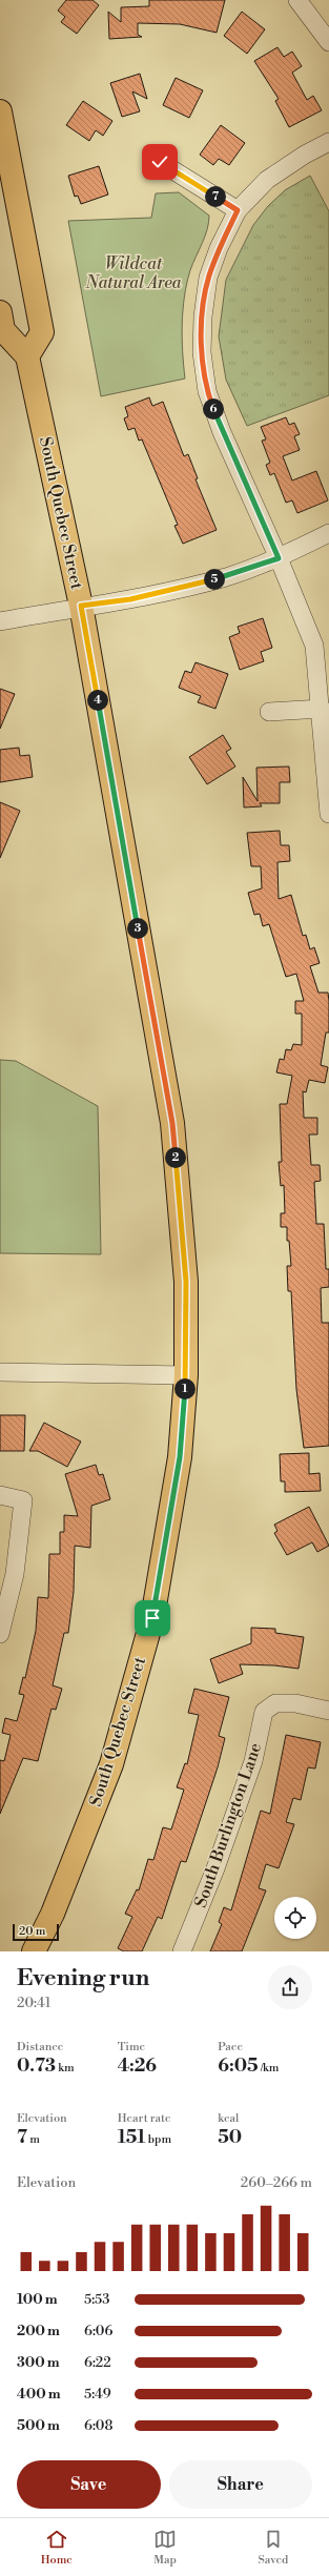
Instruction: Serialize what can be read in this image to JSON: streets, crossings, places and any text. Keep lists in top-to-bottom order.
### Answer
{
  "streets": {
    "main road": ["South Quebec Street"],
    "street": ["South Burlington Lane"]
  },
  "parks": ["Wildcat Natural Area"],
  "scale_bar": "20 m",
  "page": {
    "pins": [
      "7",
      "6",
      "5",
      "4",
      "3",
      "2",
      "1"
    ],
    "scale": "20 m",
    "heading": ["Evening run", "20:41"],
    "stats": [
      ["Distance", "0.73 km"],
      ["Time", "4:26"],
      ["Pace", "6:05 /km"],
      ["Elevation", "7 m"],
      ["Heart rate", "151 bpm"],
      ["kcal", "50"]
    ],
    "chart": ["Elevation", "260–266 m"],
    "list": [
      {
        "name": "100 m",
        "note": "5:53"
      },
      {
        "name": "200 m",
        "note": "6:06"
      },
      {
        "name": "300 m",
        "note": "6:22"
      },
      {
        "name": "400 m",
        "note": "5:49"
      },
      {
        "name": "500 m",
        "note": "6:08"
      }
    ],
    "buttons": ["Save", "Share"],
    "tabs": ["Home", "Map", "Saved"]
  }
}
